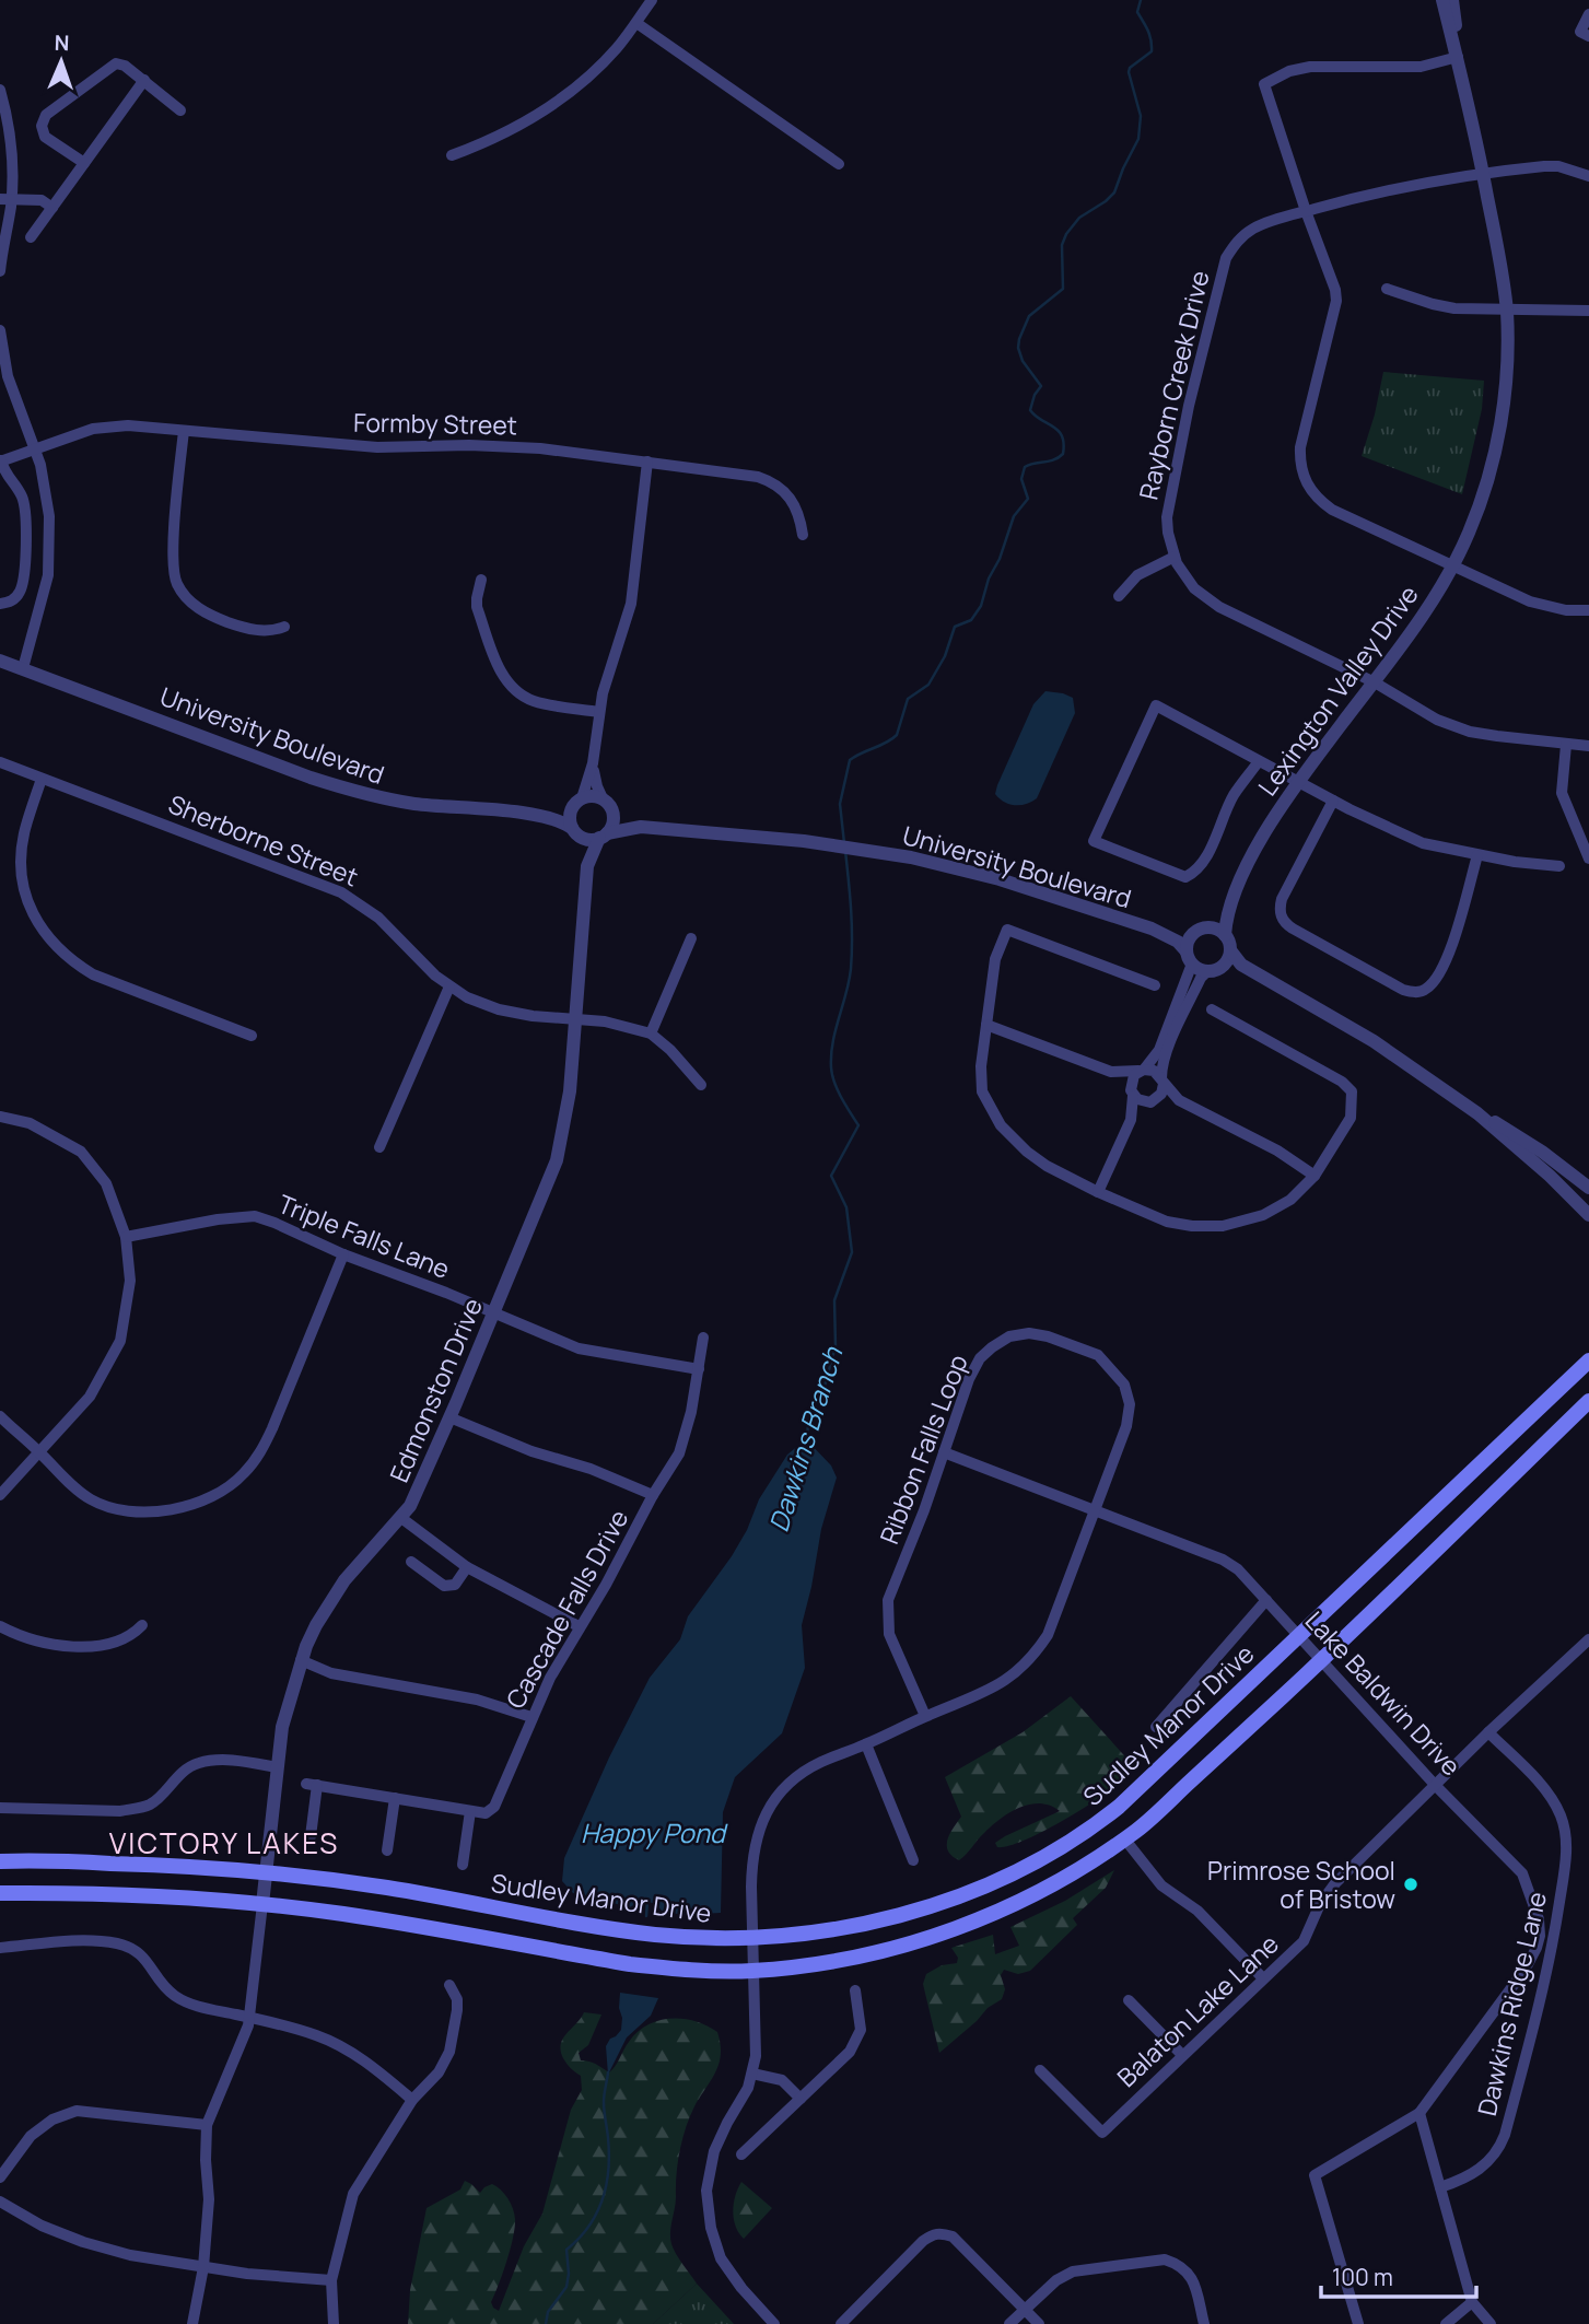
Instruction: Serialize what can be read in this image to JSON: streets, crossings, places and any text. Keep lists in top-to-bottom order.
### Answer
{
  "streets": {
    "main road": ["Sudley Manor Drive"],
    "street": [
      "Rayborn Creek Drive",
      "Formby Street",
      "Lexington Valley Drive",
      "University Boulevard",
      "Sherborne Street",
      "Triple Falls Lane",
      "Edmonston Drive",
      "Ribbon Falls Loop",
      "Cascade Falls Drive",
      "Lake Baldwin Drive",
      "Dawkins Ridge Lane",
      "Balaton Lake Lane"
    ]
  },
  "crossings": [
    ["Rayborn Creek Drive", "Lexington Valley Drive"],
    ["Lexington Valley Drive", "University Boulevard"],
    ["University Boulevard", "Edmonston Drive"],
    ["Sherborne Street", "Edmonston Drive"],
    ["Triple Falls Lane", "Edmonston Drive"],
    ["Triple Falls Lane", "Cascade Falls Drive"],
    ["Edmonston Drive", "Sudley Manor Drive"],
    ["Ribbon Falls Loop", "Lake Baldwin Drive"],
    ["Ribbon Falls Loop", "Sudley Manor Drive"],
    ["Lake Baldwin Drive", "Sudley Manor Drive"],
    ["Lake Baldwin Drive", "Balaton Lake Lane"],
    ["Dawkins Ridge Lane", "Balaton Lake Lane"]
  ],
  "districts": ["VICTORY LAKES"],
  "water": ["Dawkins Branch", "Happy Pond"],
  "places": ["Primrose School of Bristow"],
  "scale_bar": "100 m",
  "north": "top"
}
